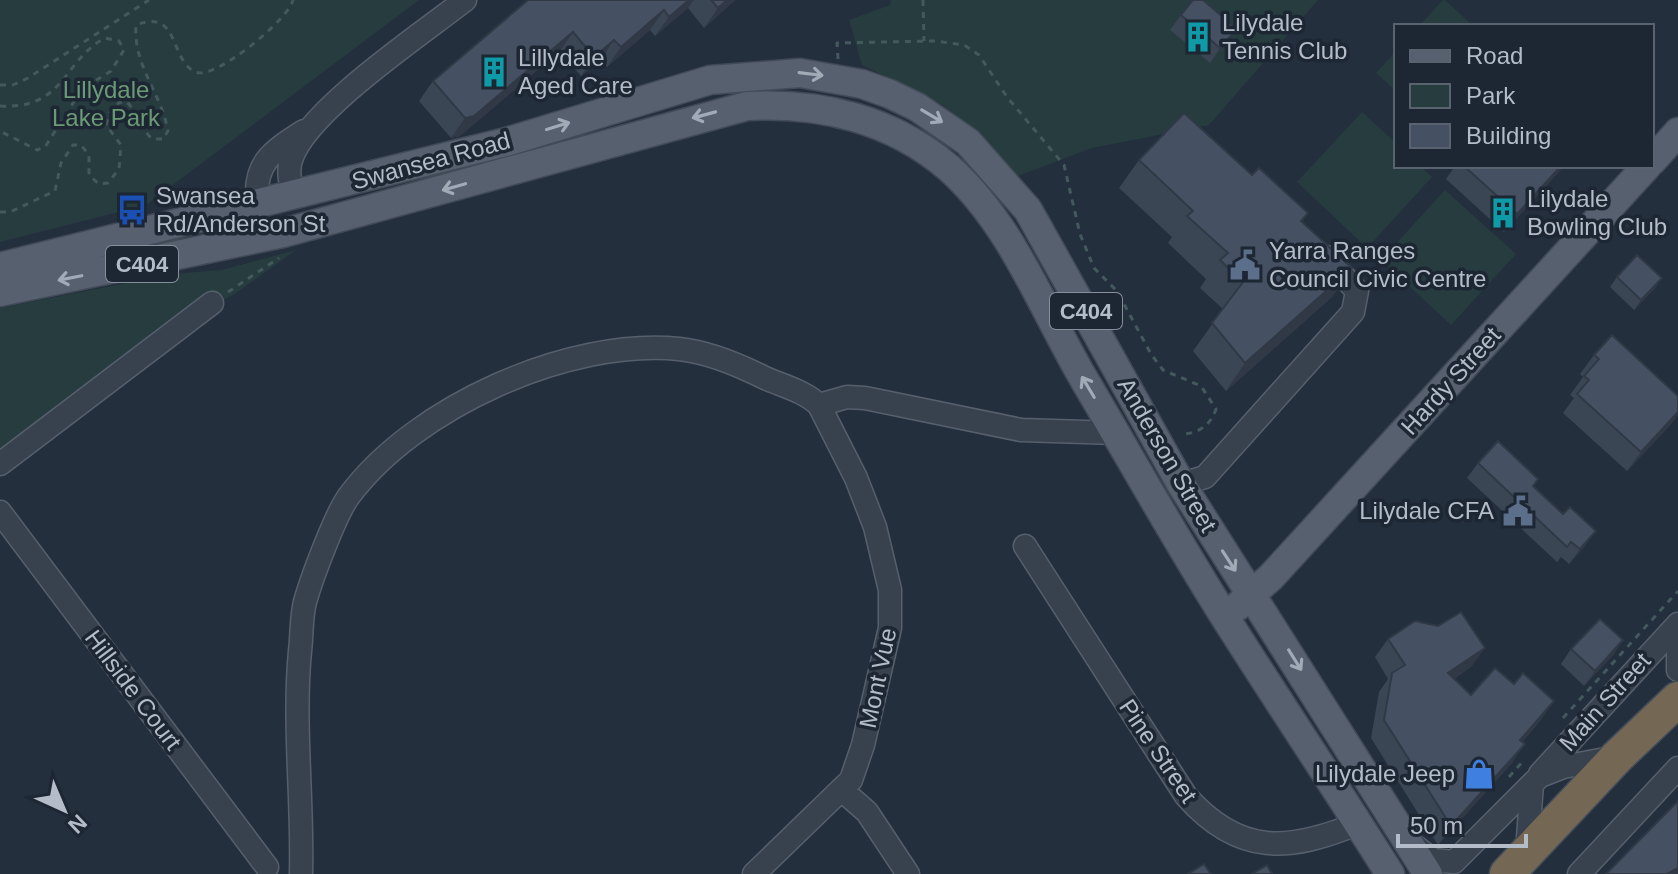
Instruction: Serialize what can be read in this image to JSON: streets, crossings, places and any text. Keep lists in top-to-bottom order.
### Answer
{
  "streets": {
    "main road": [
      "Swansea Road",
      "C404",
      "Hardy Street",
      "Anderson Street"
    ],
    "street": [
      "Mont Vue",
      "Hillside Court",
      "Main Street",
      "Pine Street"
    ]
  },
  "crossings": [
    ["Swansea Road", "Anderson Street"],
    ["Hardy Street", "Anderson Street"],
    ["Anderson Street", "Main Street"],
    ["Anderson Street", "Pine Street"]
  ],
  "parks": ["Lillydale Lake Park"],
  "places": {
    "building": ["Lilydale Tennis Club", "Lillydale Aged Care", "Lilydale Bowling Club"],
    "bus stop": ["Swansea Rd/Anderson St"],
    "public building": ["Yarra Ranges Council Civic Centre", "Lilydale CFA"],
    "shop": ["Lilydale Jeep"]
  },
  "legend": ["Road", "Park", "Building"],
  "scale_bar": "50 m",
  "north": "bottom right"
}
